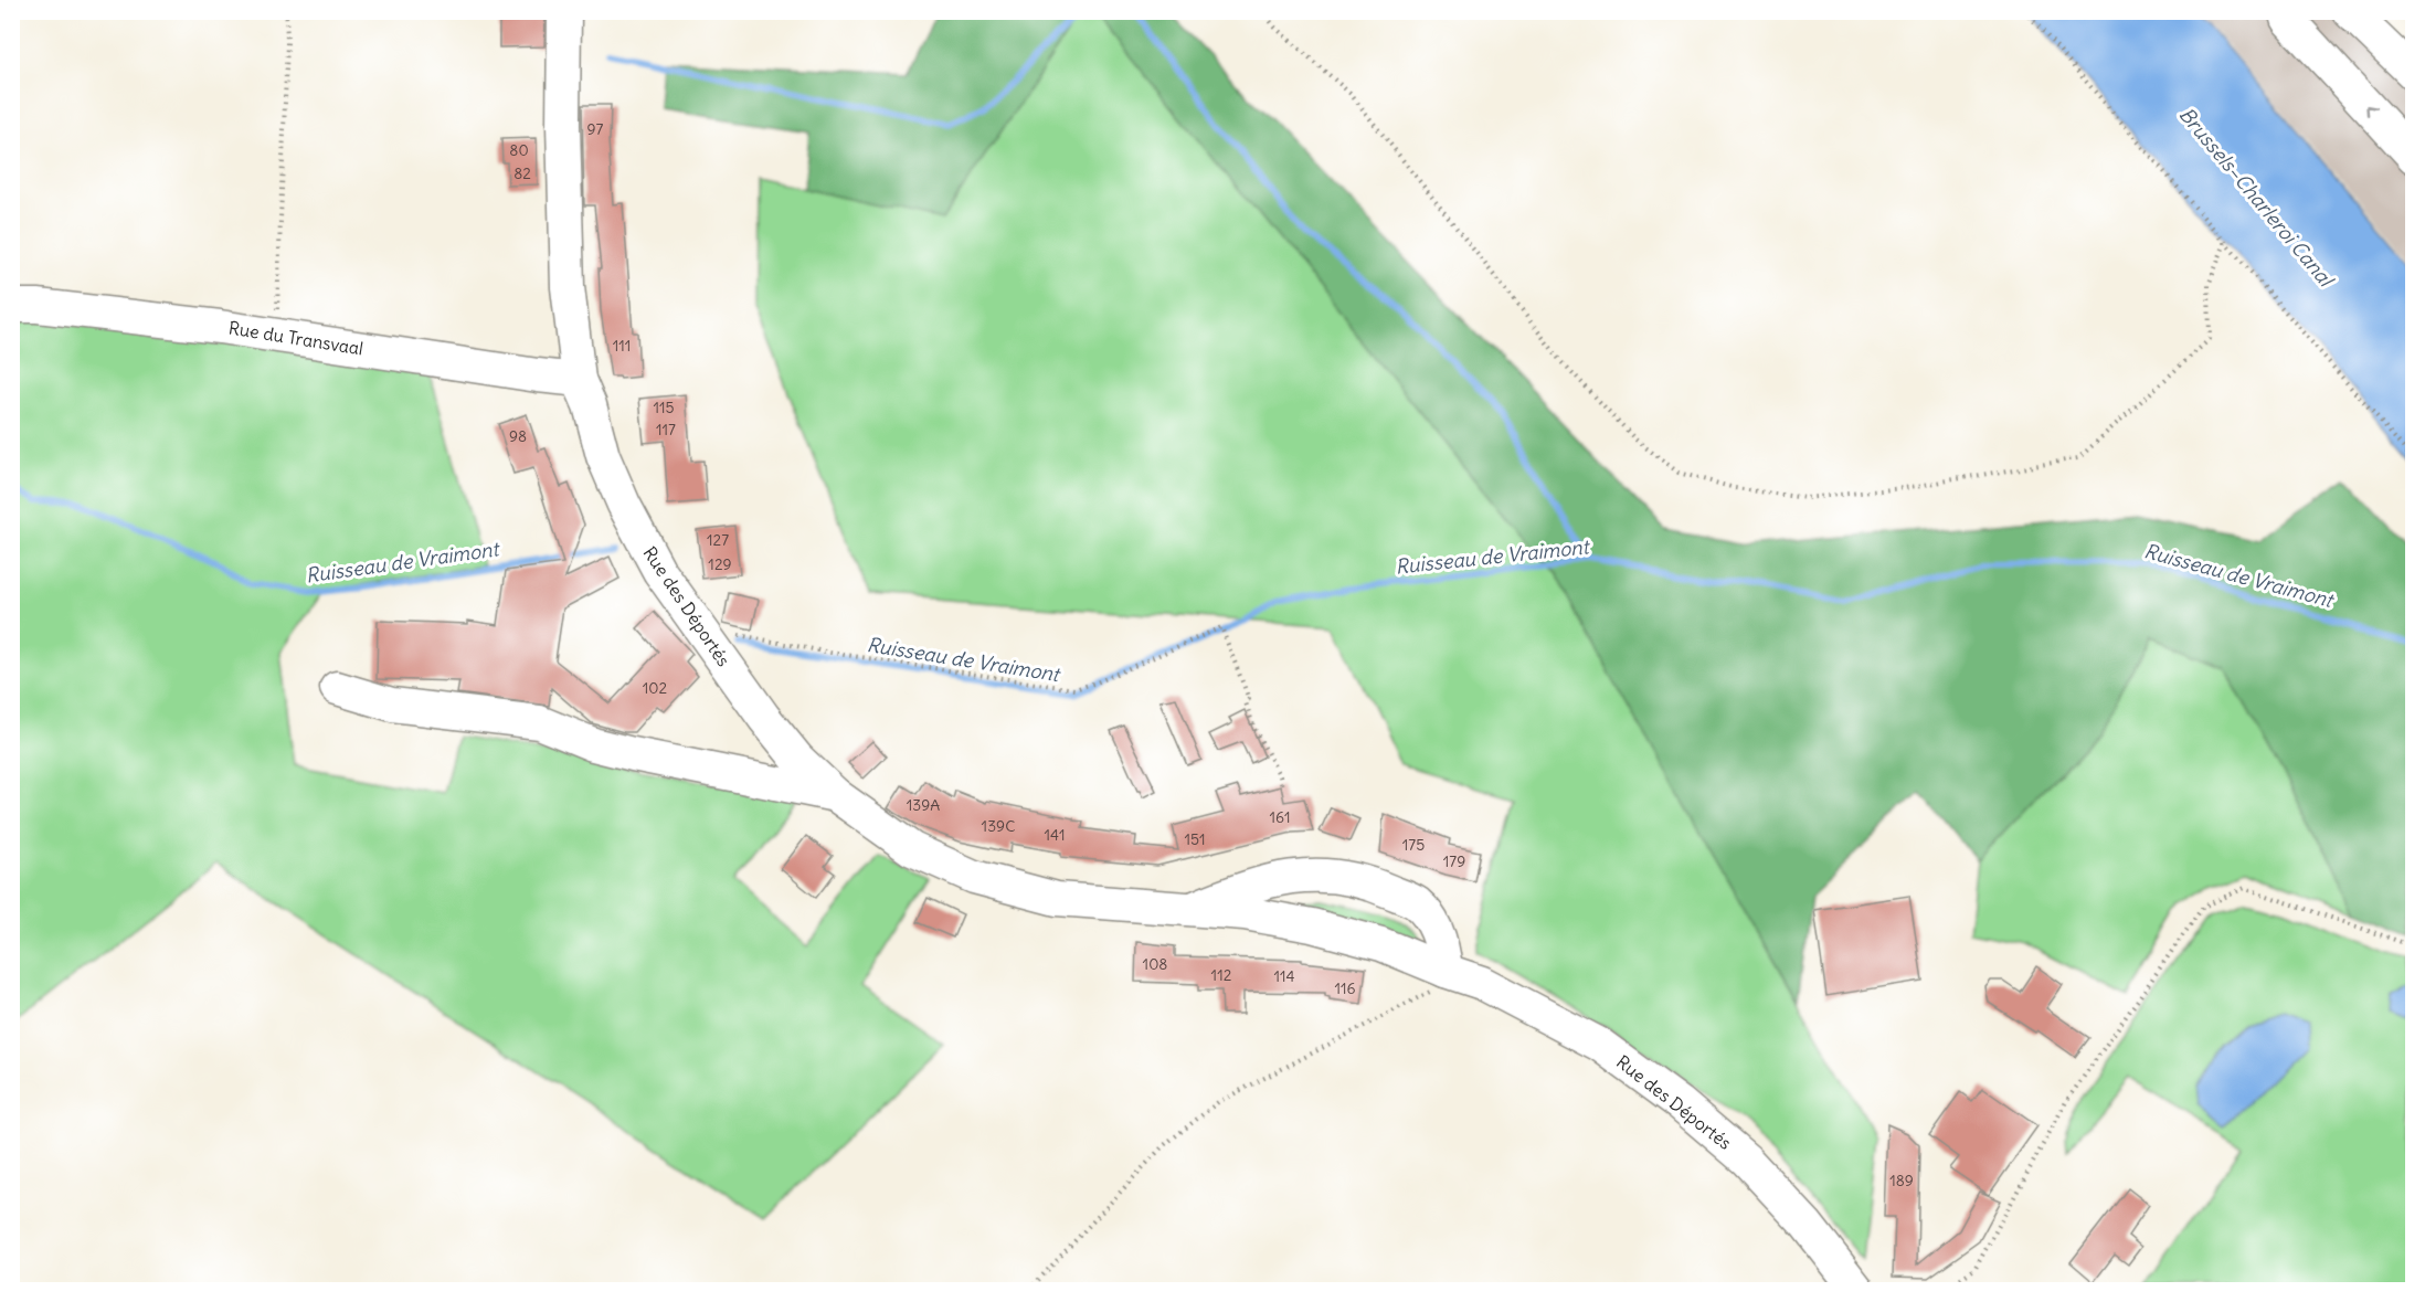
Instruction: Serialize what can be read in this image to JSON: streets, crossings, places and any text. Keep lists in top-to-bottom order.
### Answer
{
  "streets": {
    "street": ["Rue du Transvaal", "Rue des Déportés"]
  },
  "crossings": [
    ["Rue du Transvaal", "Rue des Déportés"]
  ],
  "water": ["Brussels–Charleroi Canal", "Ruisseau de Vraimont"],
  "house_numbers": [
    "97",
    "80",
    "82",
    "111",
    "115",
    "117",
    "98",
    "127",
    "129",
    "102",
    "139A",
    "161",
    "139C",
    "141",
    "151",
    "175",
    "179",
    "108",
    "112",
    "114",
    "116",
    "189"
  ]
}
